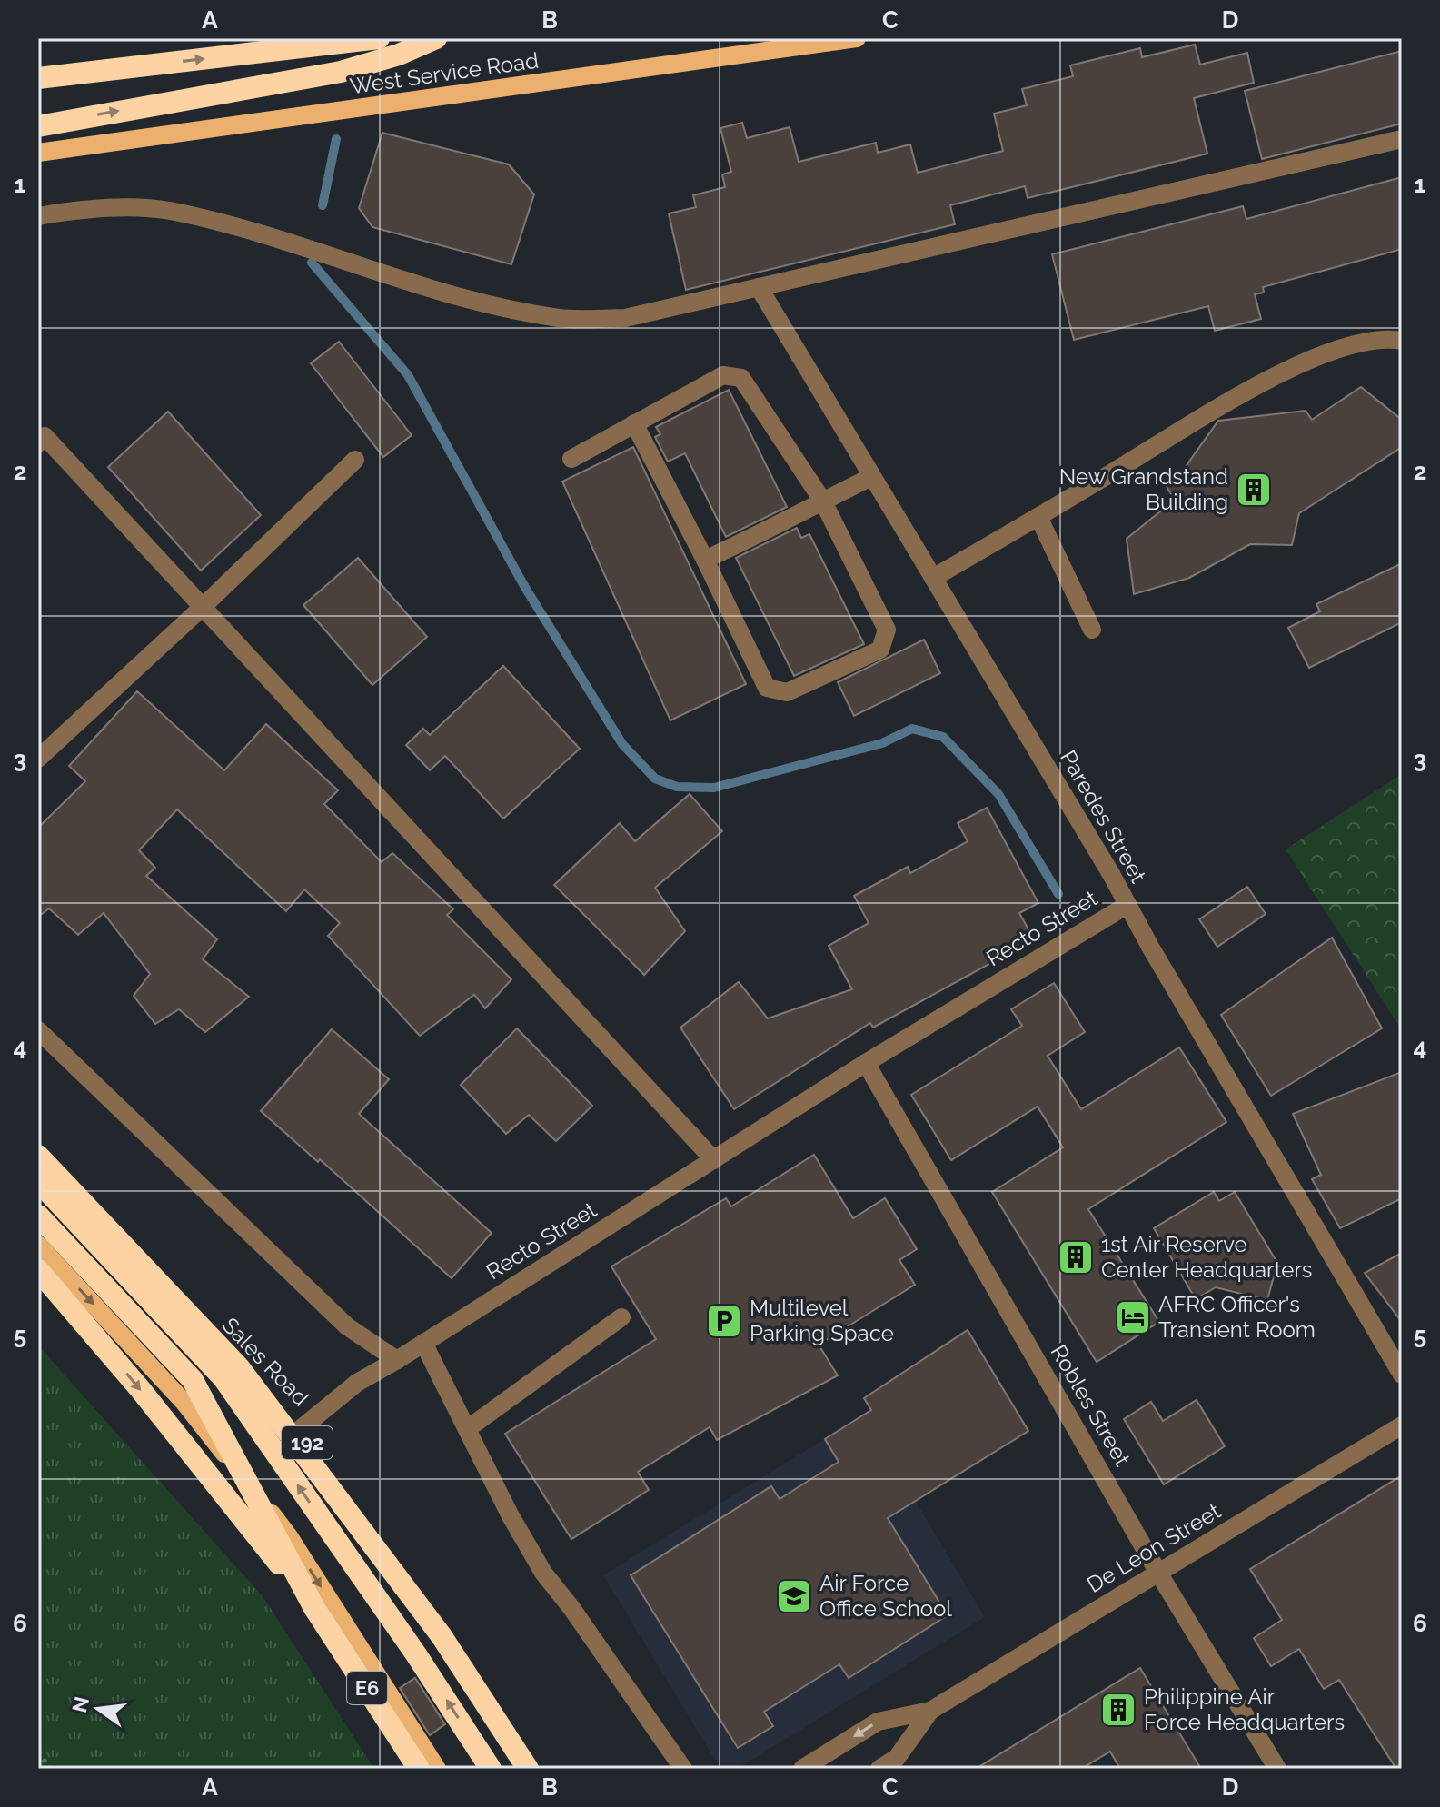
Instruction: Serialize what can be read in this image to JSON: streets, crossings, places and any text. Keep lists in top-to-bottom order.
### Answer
{
  "streets": {
    "highway": ["E6"],
    "main road": ["West Service Road", "Sales Road", "192"],
    "lane": [
      "Paredes Street",
      "Recto Street",
      "Robles Street",
      "De Leon Street"
    ]
  },
  "crossings": [
    ["Paredes Street", "Recto Street"],
    ["Recto Street", "Sales Road"],
    ["Recto Street", "Robles Street"],
    ["Robles Street", "De Leon Street"]
  ],
  "places": {
    "building": ["New Grandstand Building", "1st Air Reserve Center Headquarters", "Philippine Air Force Headquarters"],
    "hotel": ["AFRC Officer's Transient Room"],
    "parking": ["Multilevel Parking Space"],
    "school or university": ["Air Force Office School"]
  },
  "north": "left",
  "grid": {
    "columns": [
      "A",
      "B",
      "C",
      "D"
    ],
    "rows": [
      "1",
      "2",
      "3",
      "4",
      "5",
      "6"
    ]
  }
}
